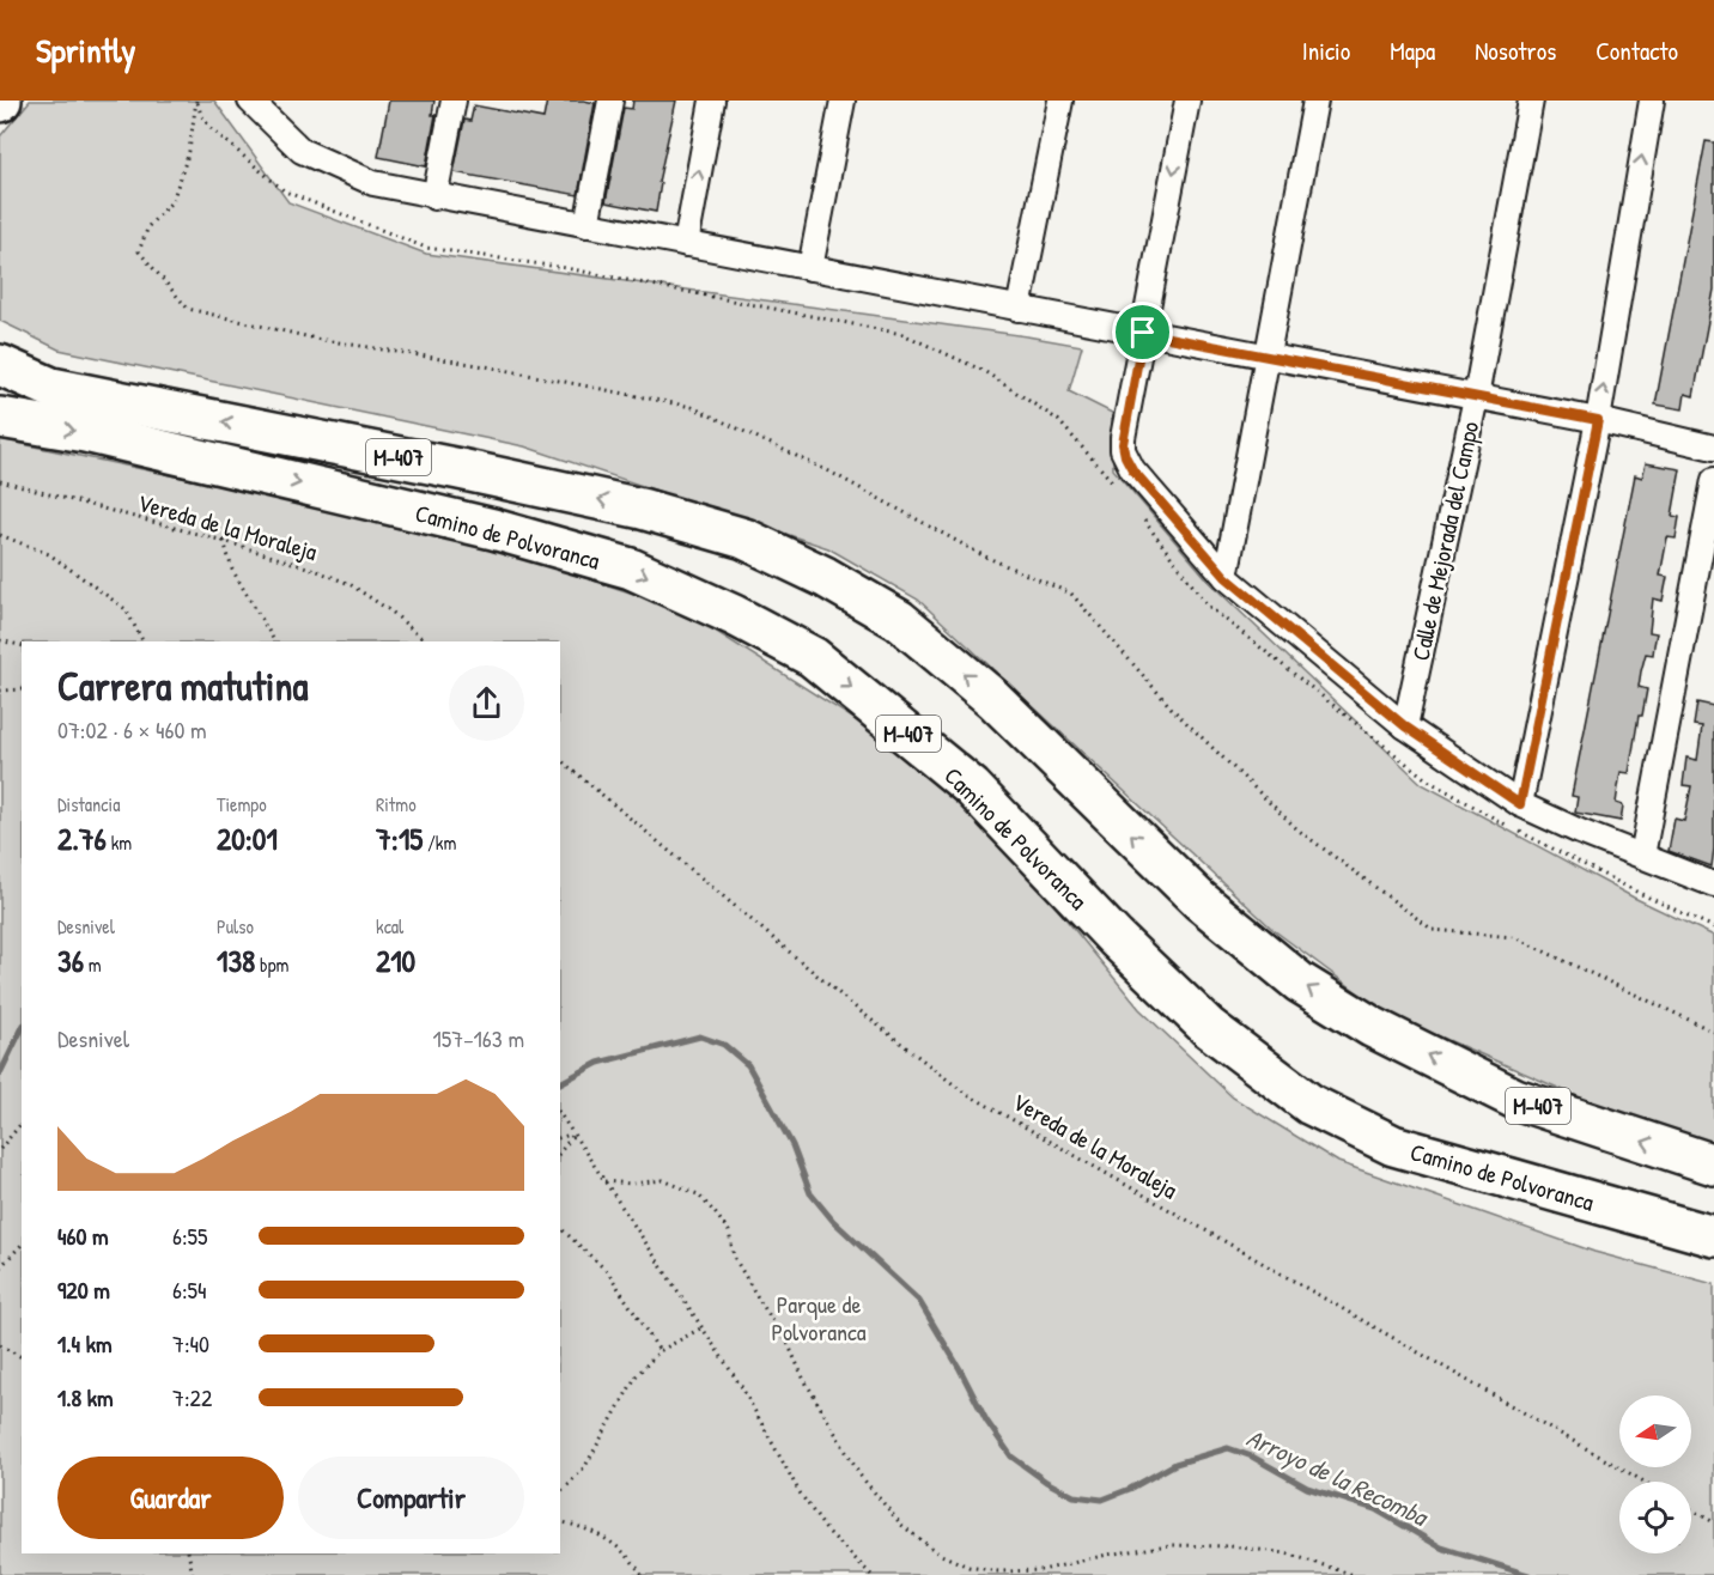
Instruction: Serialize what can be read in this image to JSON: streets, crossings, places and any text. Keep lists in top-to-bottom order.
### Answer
{
  "streets": {
    "highway": ["M-407", "Camino de Polvoranca"],
    "street": ["Calle de Mejorada del Campo"],
    "path": ["Vereda de la Moraleja"]
  },
  "crossings": [
    ["M-407", "Camino de Polvoranca"]
  ],
  "water": ["Arroyo de la Recomba"],
  "parks": ["Parque de Polvoranca"],
  "north": "left",
  "page": {
    "header": "Sprintly",
    "nav": [
      "Inicio",
      "Mapa",
      "Nosotros",
      "Contacto"
    ],
    "heading": ["Carrera matutina", "07:02 · 6 × 460 m"],
    "stats": [
      ["Distancia", "2.76 km"],
      ["Tiempo", "20:01"],
      ["Ritmo", "7:15 /km"],
      ["Desnivel", "36 m"],
      ["Pulso", "138 bpm"],
      ["kcal", "210"]
    ],
    "chart": ["Desnivel", "157–163 m"],
    "list": [
      {
        "name": "460 m",
        "note": "6:55"
      },
      {
        "name": "920 m",
        "note": "6:54"
      },
      {
        "name": "1.4 km",
        "note": "7:40"
      },
      {
        "name": "1.8 km",
        "note": "7:22"
      }
    ],
    "buttons": ["Guardar", "Compartir"]
  }
}
